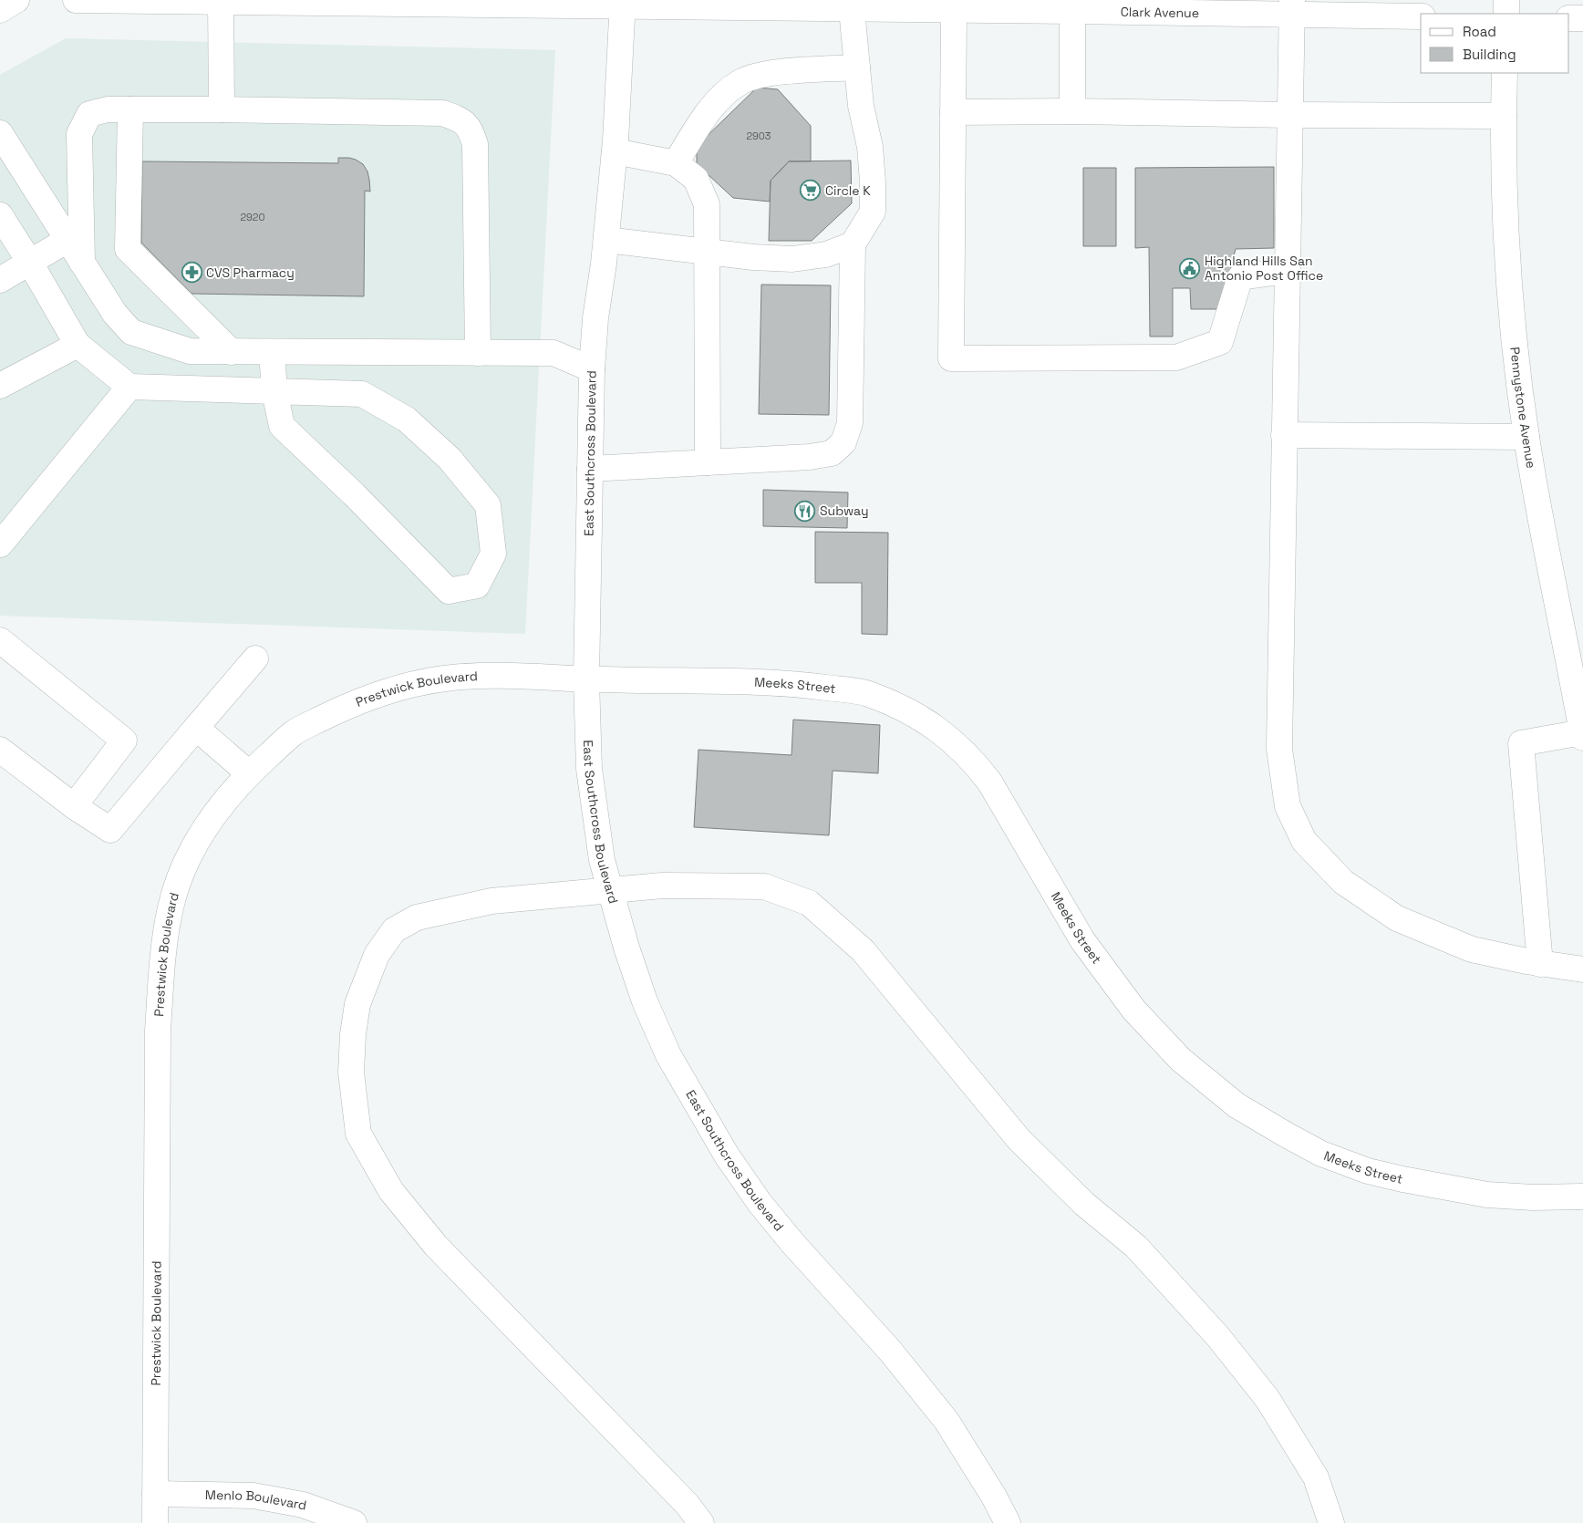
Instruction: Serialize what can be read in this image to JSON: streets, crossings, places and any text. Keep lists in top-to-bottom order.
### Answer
{
  "streets": {
    "street": [
      "Clark Avenue",
      "Pennystone Avenue",
      "East Southcross Boulevard",
      "Meeks Street",
      "Prestwick Boulevard",
      "Menlo Boulevard"
    ]
  },
  "crossings": [
    ["Clark Avenue", "East Southcross Boulevard"],
    ["East Southcross Boulevard", "Meeks Street"],
    ["East Southcross Boulevard", "Prestwick Boulevard"],
    ["Meeks Street", "Prestwick Boulevard"],
    ["Prestwick Boulevard", "Menlo Boulevard"]
  ],
  "places": {
    "supermarket": ["Circle K"],
    "public building": ["Highland Hills San Antonio Post Office"],
    "pharmacy": ["CVS Pharmacy"],
    "restaurant": ["Subway"]
  },
  "house_numbers": ["2903", "2920"],
  "legend": ["Road", "Building"]
}
